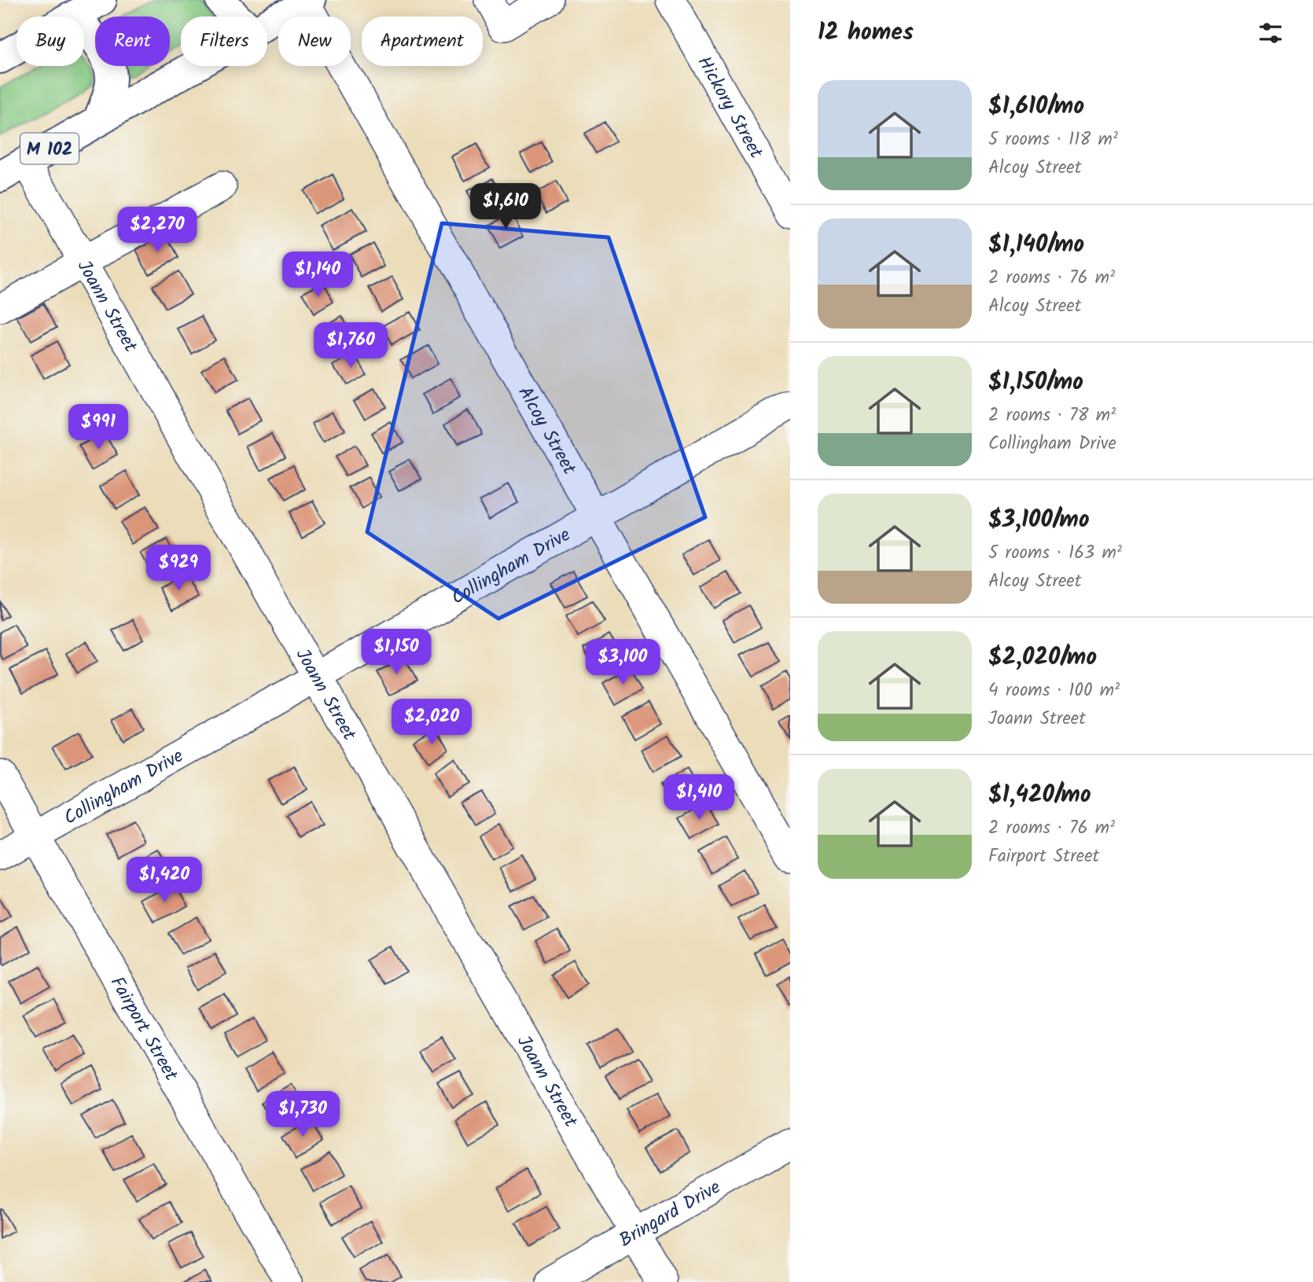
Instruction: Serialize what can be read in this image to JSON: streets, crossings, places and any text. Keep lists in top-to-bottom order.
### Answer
{
  "streets": {
    "highway": ["M 102"],
    "street": [
      "Hickory Street",
      "Joann Street",
      "Alcoy Street",
      "Collingham Drive",
      "Fairport Street",
      "Bringard Drive"
    ]
  },
  "crossings": [
    ["M 102", "Joann Street"],
    ["M 102", "Alcoy Street"],
    ["Joann Street", "Collingham Drive"],
    ["Joann Street", "Bringard Drive"],
    ["Alcoy Street", "Collingham Drive"],
    ["Collingham Drive", "Fairport Street"]
  ],
  "page": {
    "heading": "12 homes",
    "chip": [
      "Buy",
      "Rent",
      "Filters",
      "New",
      "Apartment"
    ],
    "list": [
      {
        "name": "$1,610/mo",
        "note": "5 rooms · 118 m² · Alcoy Street"
      },
      {
        "name": "$1,140/mo",
        "note": "2 rooms · 76 m² · Alcoy Street"
      },
      {
        "name": "$1,150/mo",
        "note": "2 rooms · 78 m² · Collingham Drive"
      },
      {
        "name": "$3,100/mo",
        "note": "5 rooms · 163 m² · Alcoy Street"
      },
      {
        "name": "$2,020/mo",
        "note": "4 rooms · 100 m² · Joann Street"
      },
      {
        "name": "$1,420/mo",
        "note": "2 rooms · 76 m² · Fairport Street"
      }
    ],
    "price": [
      "$1,610",
      "$2,270",
      "$1,140",
      "$1,760",
      "$991",
      "$929",
      "$1,150",
      "$3,100",
      "$2,020",
      "$1,410",
      "$1,420",
      "$1,730"
    ]
  }
}
